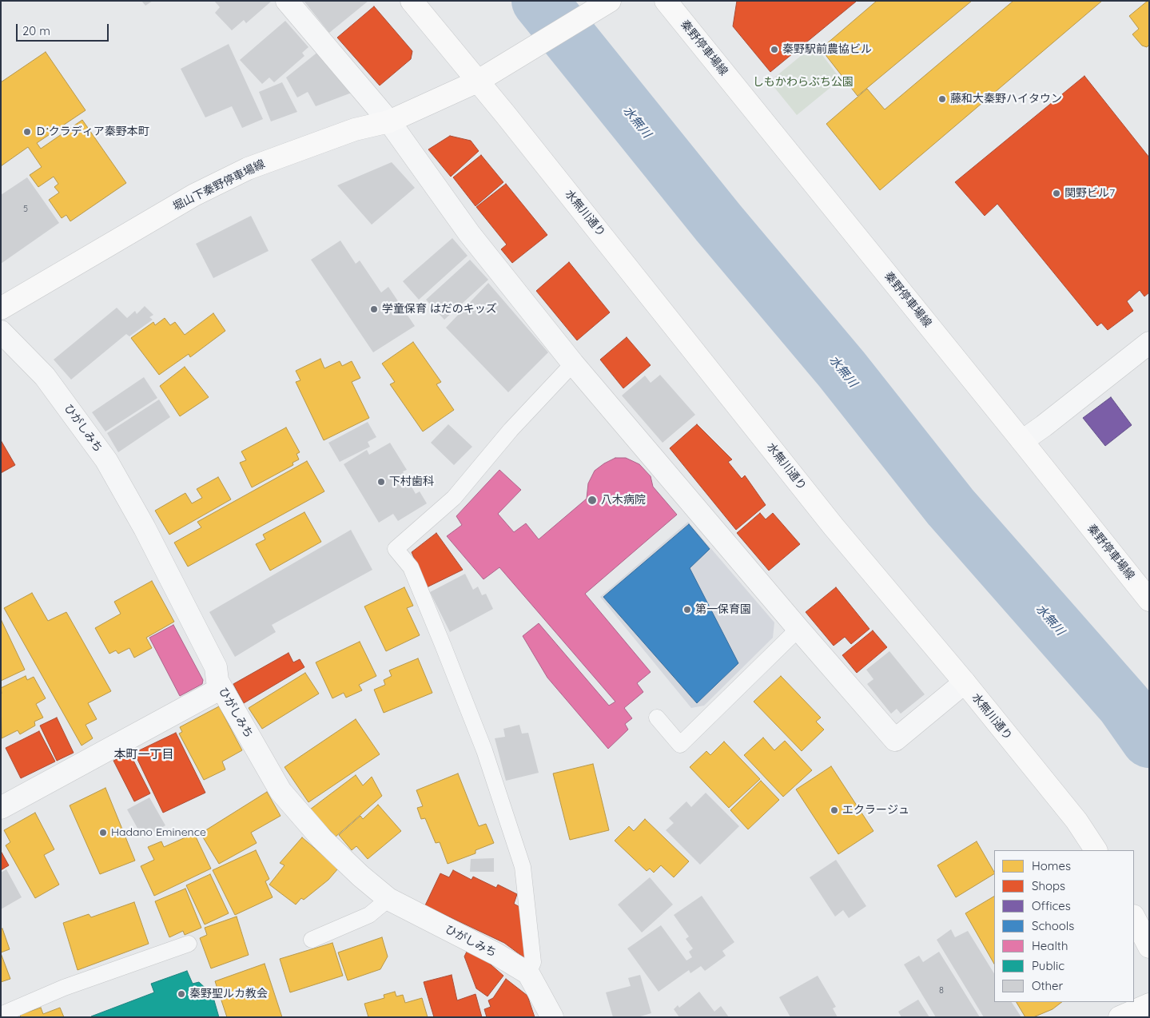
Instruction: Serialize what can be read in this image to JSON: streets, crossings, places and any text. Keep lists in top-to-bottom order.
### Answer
{
  "streets": {
    "main road": ["秦野停車場線", "堀山下秦野停車場線", "水無川通り"],
    "street": ["ひがしみち"]
  },
  "crossings": [
    ["堀山下秦野停車場線", "水無川通り"]
  ],
  "districts": ["本町一丁目"],
  "water": ["水無川"],
  "parks": ["しもかわらぶち公園"],
  "places": [
    "秦野駅前農協ビル",
    "藤和大秦野ハイタウン",
    "Ｄ’クラディア秦野本町",
    "関野ビル7",
    "学童保育 はだのキッズ",
    "下村歯科",
    "八木病院",
    "第一保育園",
    "エクラージュ",
    "Hadano Eminence",
    "秦野聖ルカ教会"
  ],
  "house_numbers": ["5", "8"],
  "legend": [
    "Homes",
    "Shops",
    "Offices",
    "Schools",
    "Health",
    "Public",
    "Other"
  ],
  "scale_bar": "20 m"
}
